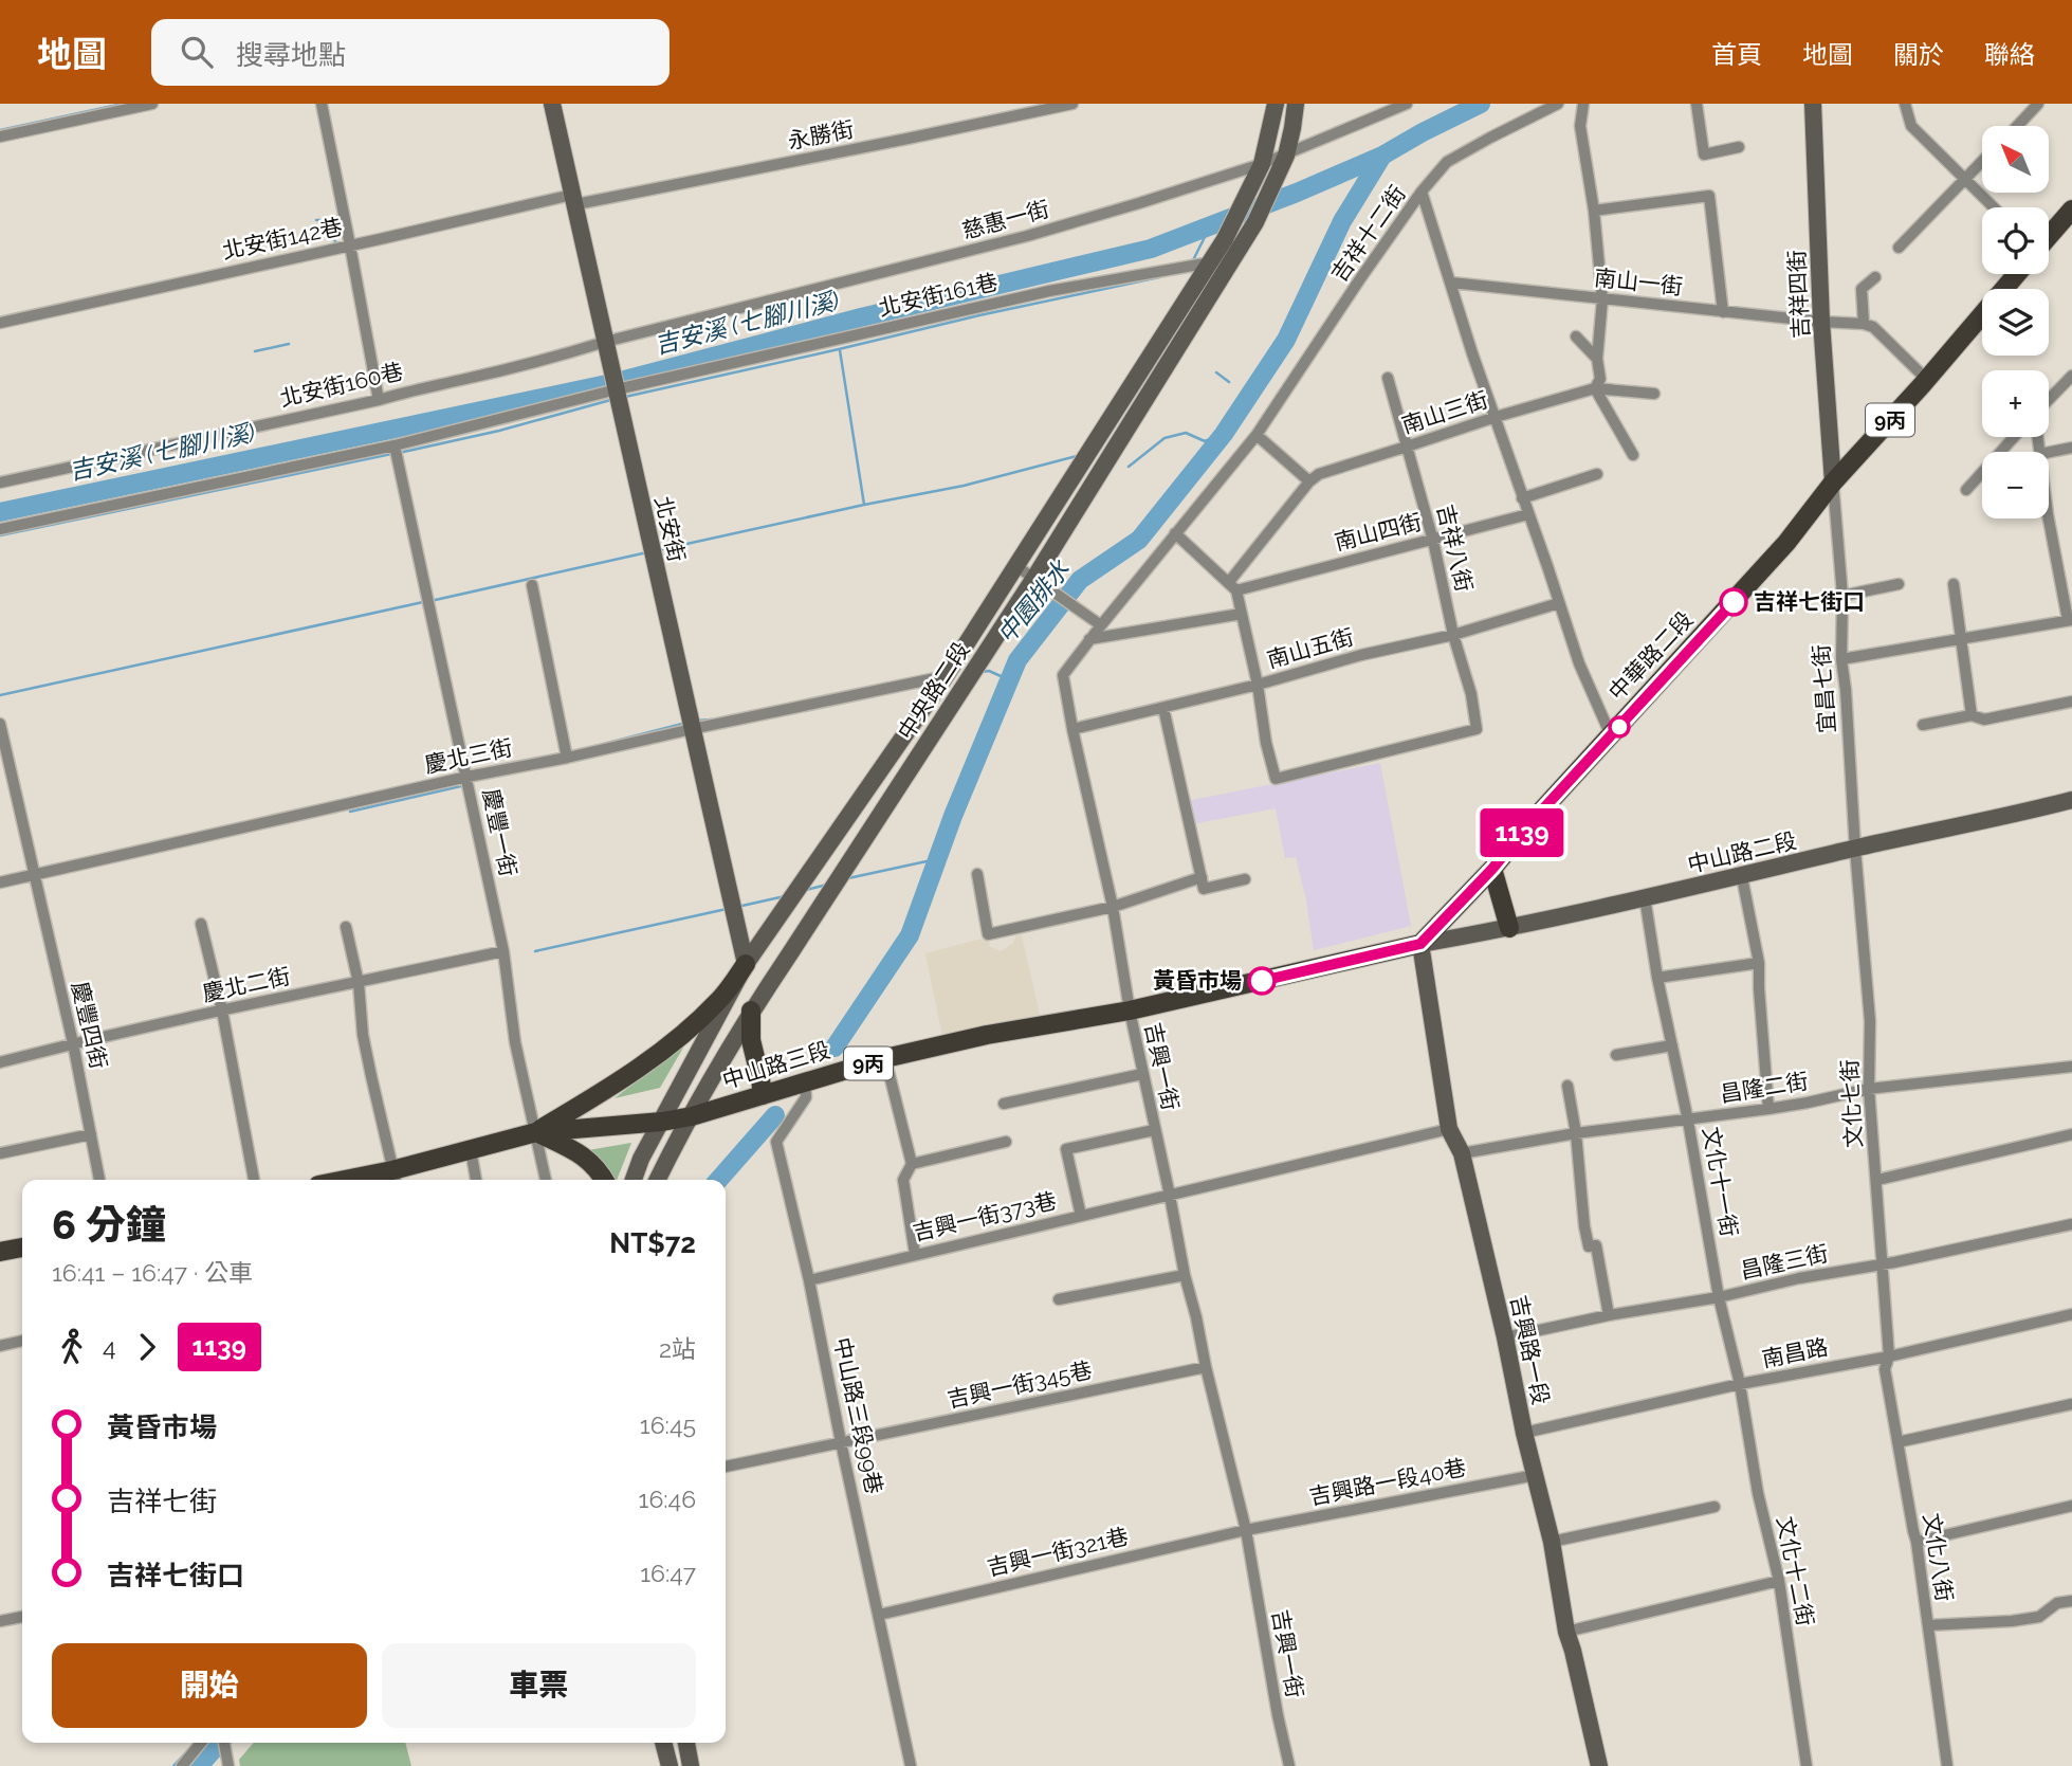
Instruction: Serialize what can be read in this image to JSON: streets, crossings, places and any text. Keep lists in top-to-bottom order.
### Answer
{
  "streets": {
    "main road": ["9丙", "中華路二段", "中山路三段"],
    "street": [
      "永勝街",
      "慈惠一街",
      "吉祥十二街",
      "北安街142巷",
      "南山一街",
      "吉祥四街",
      "北安街161巷",
      "北安街160巷",
      "南山三街",
      "北安街",
      "南山四街",
      "吉祥八街",
      "南山五街",
      "宜昌七街",
      "中央路二段",
      "慶北三街",
      "慶豐一街",
      "中山路二段",
      "慶北二街",
      "慶豐四街",
      "吉興一街",
      "昌隆二街",
      "文化七街",
      "文化十一街",
      "吉興一街373巷",
      "昌隆三街",
      "吉興路一段",
      "南昌路",
      "吉興一街345巷",
      "中山路三段99巷",
      "吉興路一段40巷",
      "吉興一街321巷",
      "文化八街",
      "文化十二街"
    ]
  },
  "crossings": [
    ["永勝街", "北安街142巷"],
    ["永勝街", "北安街"],
    ["慈惠一街", "北安街160巷"],
    ["慈惠一街", "北安街"],
    ["慈惠一街", "中央路二段"],
    ["吉祥十二街", "吉興一街"],
    ["北安街142巷", "北安街"],
    ["南山一街", "吉祥四街"],
    ["吉祥四街", "中華路二段"],
    ["吉祥四街", "宜昌七街"],
    ["北安街161巷", "北安街"],
    ["北安街161巷", "中央路二段"],
    ["北安街161巷", "慶豐一街"],
    ["北安街160巷", "北安街"],
    ["南山三街", "吉祥八街"],
    ["北安街", "中央路二段"],
    ["北安街", "慶北三街"],
    ["南山四街", "吉祥八街"],
    ["吉祥八街", "南山五街"],
    ["南山五街", "吉興一街"],
    ["中華路二段", "宜昌七街"],
    ["中華路二段", "中山路二段"],
    ["中華路二段", "中山路三段"],
    ["中華路二段", "吉興路一段"],
    ["宜昌七街", "中山路二段"],
    ["宜昌七街", "文化七街"],
    ["中央路二段", "慶北三街"],
    ["中央路二段", "中山路三段"],
    ["慶北三街", "慶豐一街"],
    ["慶北三街", "慶豐四街"],
    ["慶豐一街", "慶北二街"],
    ["慶豐一街", "中山路三段"],
    ["中山路二段", "中山路三段"],
    ["中山路二段", "文化七街"],
    ["中山路二段", "文化十一街"],
    ["中山路二段", "吉興路一段"],
    ["慶北二街", "慶豐四街"],
    ["中山路三段", "吉興一街"],
    ["中山路三段", "吉興路一段"],
    ["中山路三段", "中山路三段99巷"],
    ["吉興一街", "吉興一街373巷"],
    ["吉興一街", "吉興一街345巷"],
    ["吉興一街", "吉興路一段40巷"],
    ["吉興一街", "吉興一街321巷"],
    ["昌隆二街", "文化七街"],
    ["昌隆二街", "文化十一街"],
    ["昌隆二街", "吉興路一段"],
    ["文化七街", "昌隆三街"],
    ["文化七街", "南昌路"],
    ["文化七街", "文化八街"],
    ["文化十一街", "昌隆三街"],
    ["文化十一街", "南昌路"],
    ["文化十一街", "文化十二街"],
    ["吉興一街373巷", "吉興路一段"],
    ["吉興一街373巷", "中山路三段99巷"],
    ["昌隆三街", "吉興路一段"],
    ["吉興路一段", "南昌路"],
    ["吉興路一段", "吉興路一段40巷"],
    ["南昌路", "文化八街"],
    ["南昌路", "文化十二街"],
    ["吉興一街345巷", "中山路三段99巷"],
    ["中山路三段99巷", "吉興一街321巷"],
    ["吉興路一段40巷", "吉興一街321巷"]
  ],
  "water": ["吉安溪 (七腳川溪)", "中園排水"],
  "places": ["吉祥七街口", "黃昏市場"],
  "lines": ["bus line 1139"],
  "north": "top left",
  "page": {
    "header": "地圖",
    "search": "搜尋地點",
    "nav": [
      "首頁",
      "地圖",
      "關於",
      "聯絡"
    ],
    "on_map": "1139",
    "map_buttons": ["+", "−"],
    "heading": ["6 分鐘", "16:41 – 16:47 · 公車", "NT$72"],
    "legs": ["4", "1139", "2站"],
    "list": [
      {
        "name": "黃昏市場",
        "value": "16:45"
      },
      {
        "name": "吉祥七街",
        "value": "16:46"
      },
      {
        "name": "吉祥七街口",
        "value": "16:47"
      }
    ],
    "buttons": ["開始", "車票"]
  }
}
